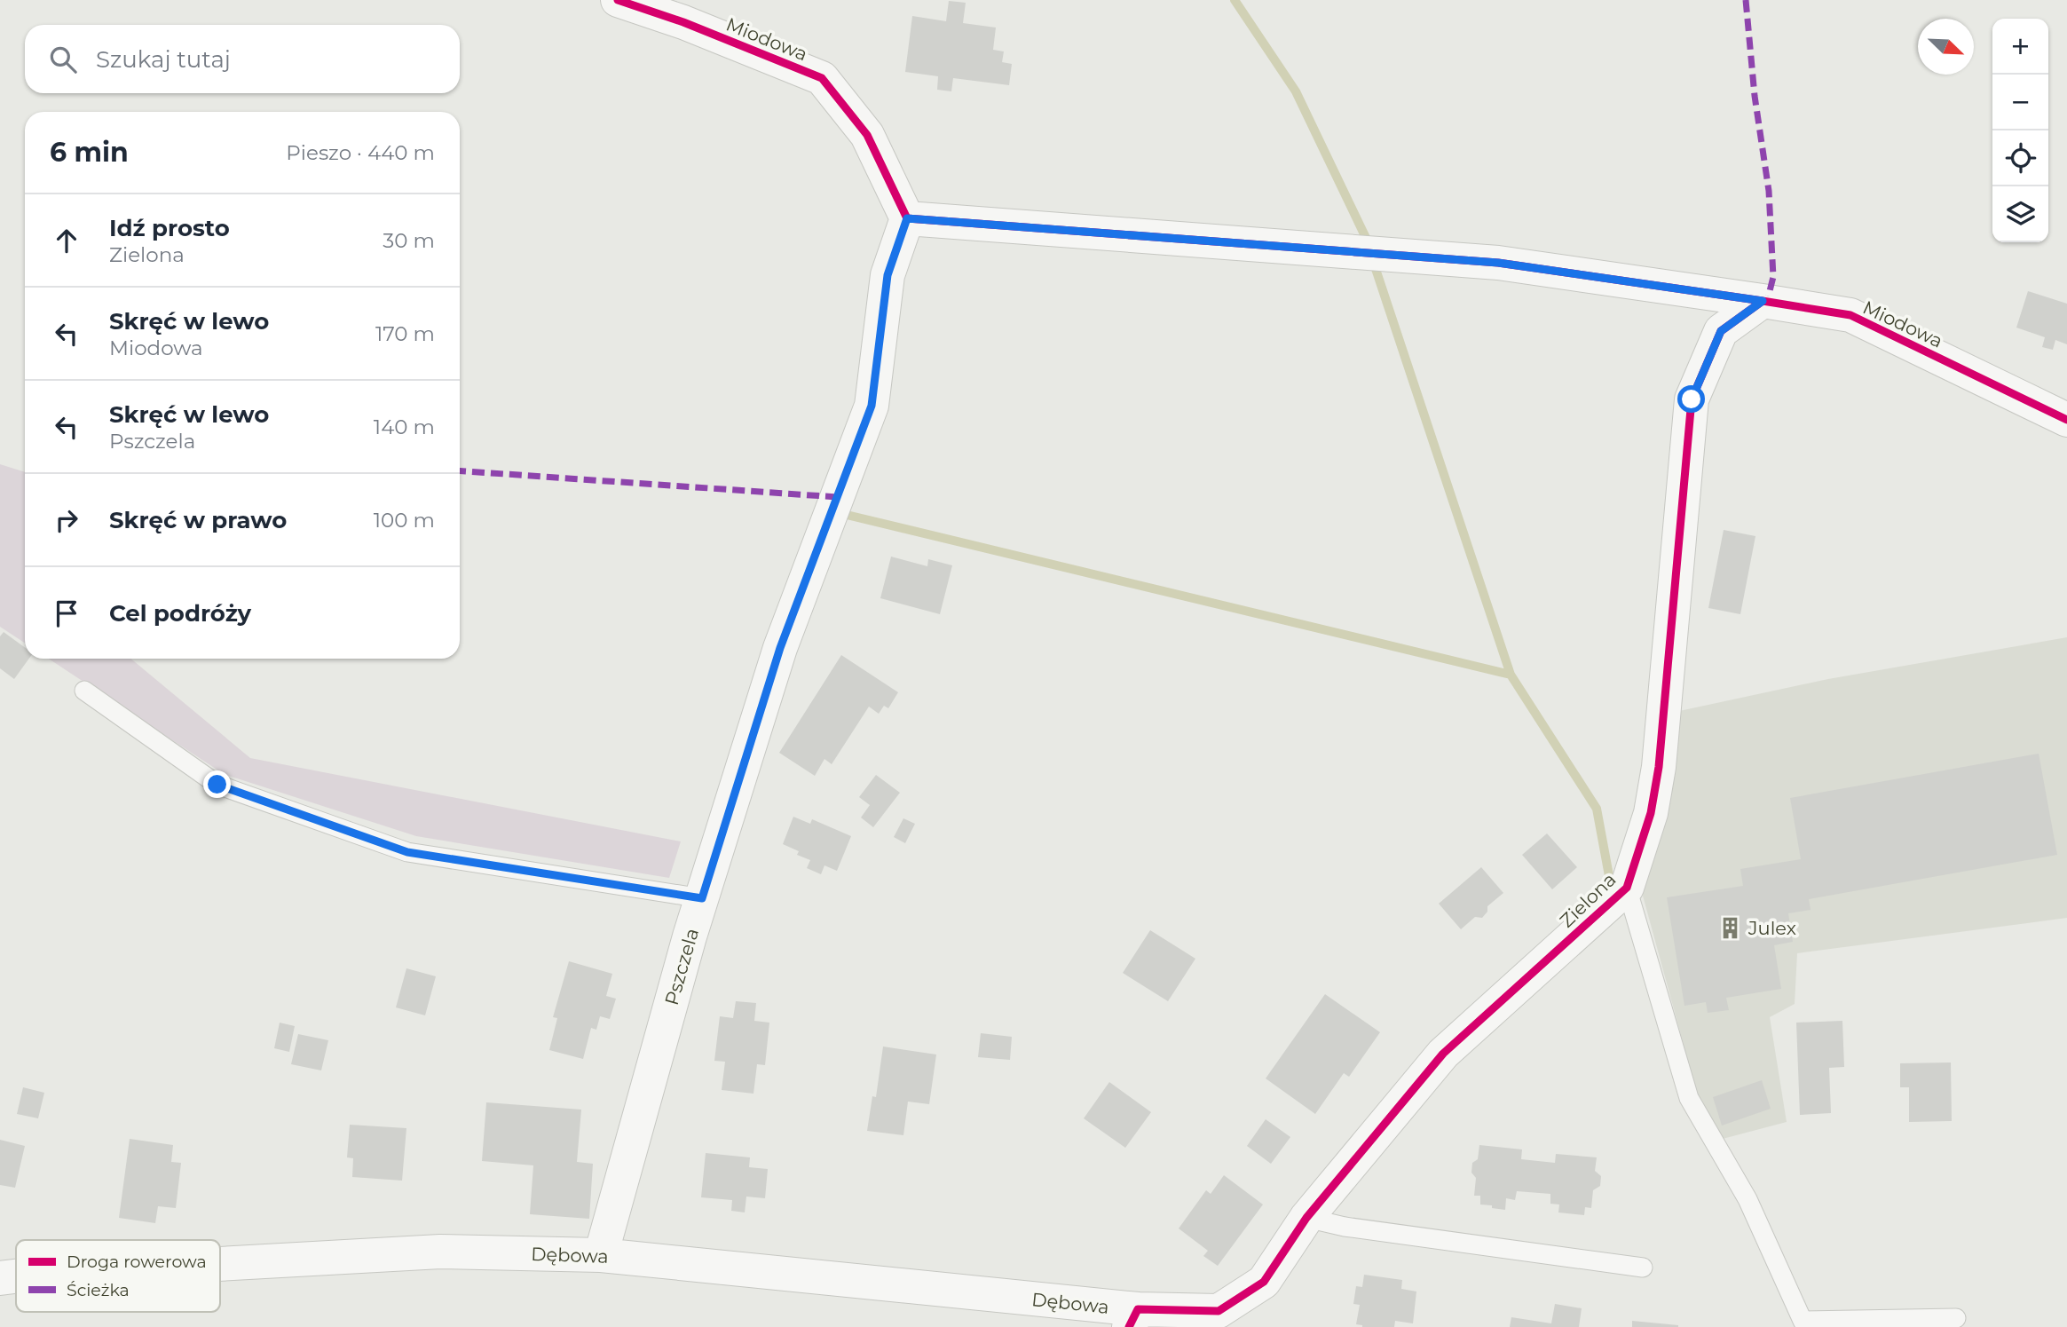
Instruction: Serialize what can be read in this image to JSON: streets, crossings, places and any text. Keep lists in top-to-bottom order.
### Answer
{
  "streets": {
    "street": [
      "Miodowa",
      "Zielona",
      "Pszczela",
      "Dębowa"
    ]
  },
  "crossings": [
    ["Miodowa", "Zielona"],
    ["Miodowa", "Pszczela"],
    ["Zielona", "Dębowa"],
    ["Pszczela", "Dębowa"]
  ],
  "places": {
    "building": ["Julex"]
  },
  "legend": ["Droga rowerowa", "Ścieżka"],
  "north": "bottom right",
  "page": {
    "map_buttons": ["+", "−"],
    "search": "Szukaj tutaj",
    "heading": ["6 min", "Pieszo · 440 m"],
    "list": [
      ["Idź prosto", "Zielona", "30 m"],
      ["Skręć w lewo", "Miodowa", "170 m"],
      ["Skręć w lewo", "Pszczela", "140 m"],
      ["Skręć w prawo", "100 m"],
      "Cel podróży"
    ]
  }
}
